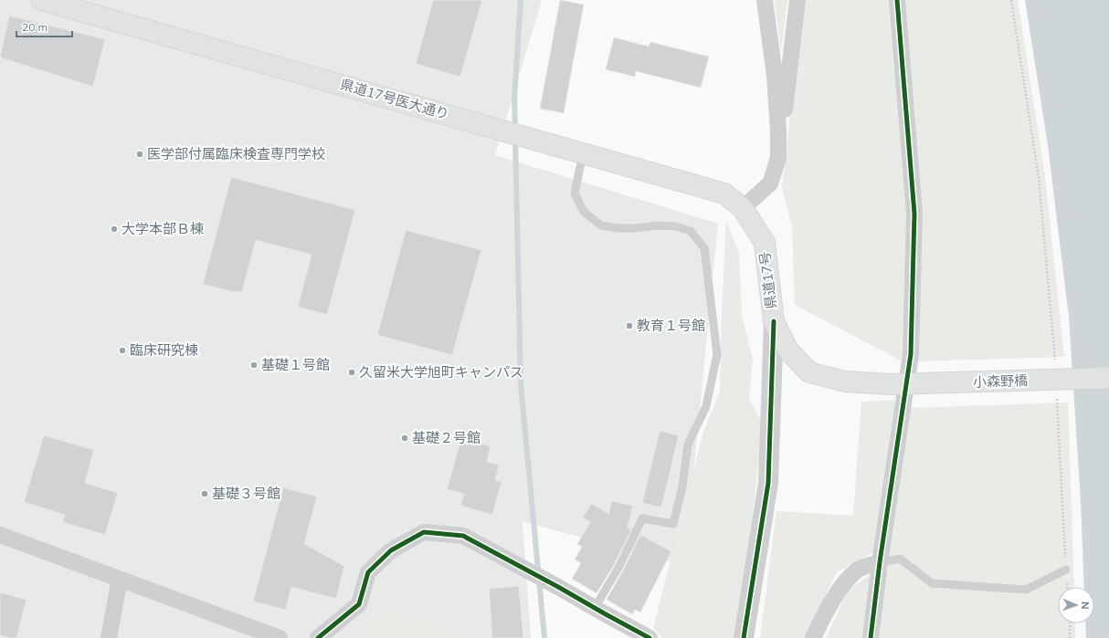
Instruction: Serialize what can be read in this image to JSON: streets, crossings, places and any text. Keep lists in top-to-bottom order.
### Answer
{
  "streets": {
    "main road": ["県道17号医大通り", "県道17号", "小森野橋"]
  },
  "crossings": [
    ["県道17号医大通り", "県道17号"],
    ["県道17号", "小森野橋"]
  ],
  "places": [
    "医学部付属臨床検査専門学校",
    "大学本部Ｂ棟",
    "教育１号館",
    "臨床研究棟",
    "基礎１号館",
    "久留米大学旭町キャンパス",
    "基礎２号館",
    "基礎３号館"
  ],
  "scale_bar": "20 m",
  "north": "right"
}
